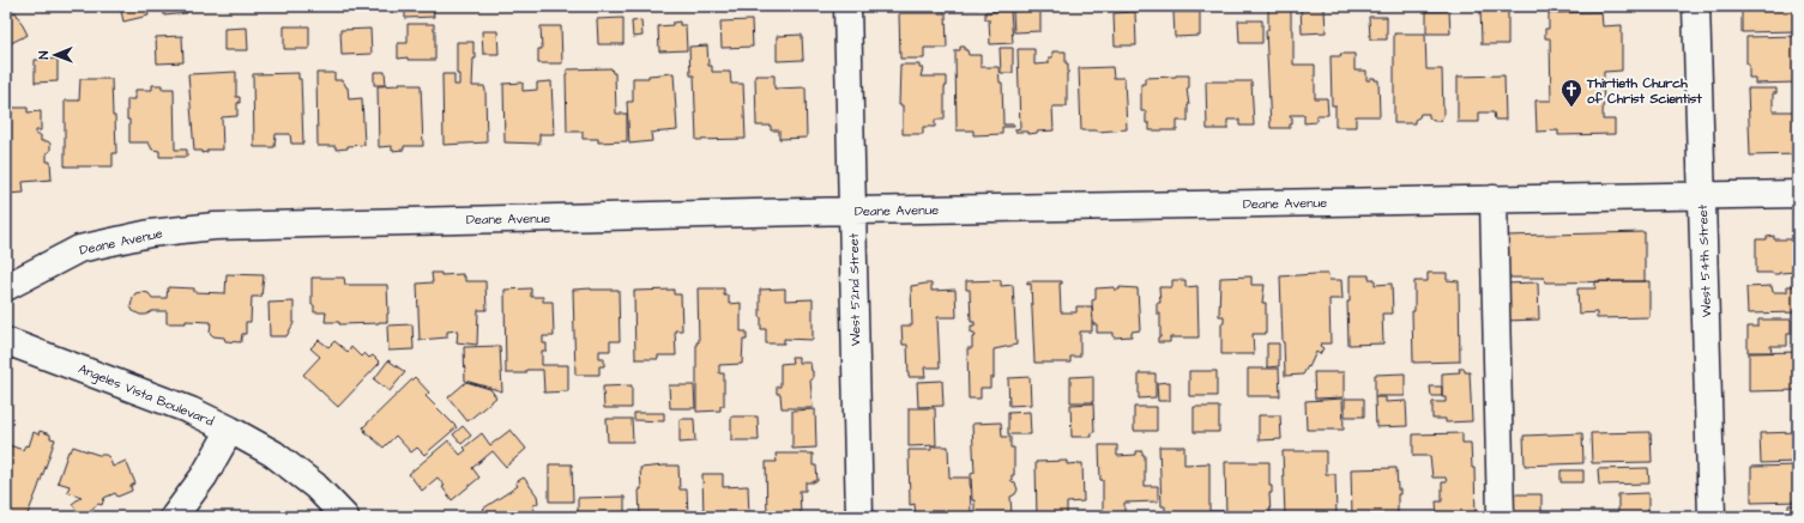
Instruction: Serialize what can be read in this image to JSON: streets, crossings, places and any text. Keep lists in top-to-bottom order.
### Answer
{
  "streets": {
    "street": [
      "Deane Avenue",
      "West 54th Street",
      "West 52nd Street",
      "Angeles Vista Boulevard"
    ]
  },
  "crossings": [
    ["Deane Avenue", "West 54th Street"],
    ["Deane Avenue", "West 52nd Street"]
  ],
  "places": {
    "church": ["Thirtieth Church of Christ Scientist"]
  },
  "north": "left"
}
